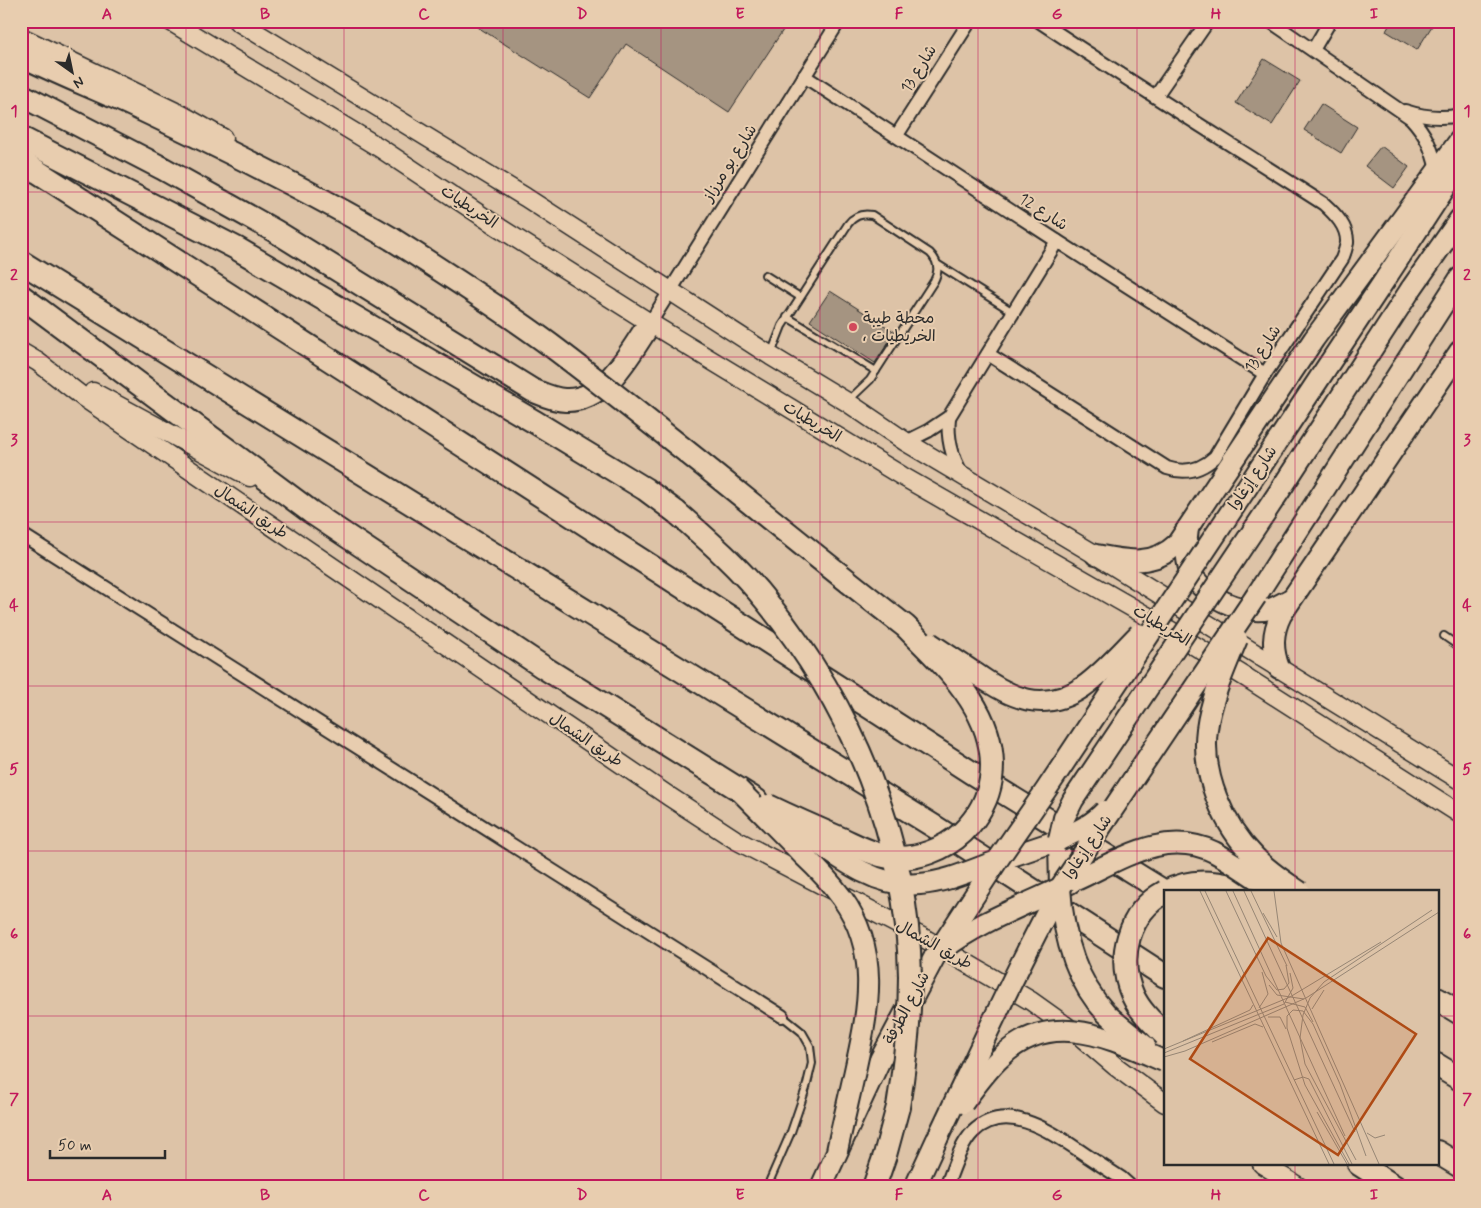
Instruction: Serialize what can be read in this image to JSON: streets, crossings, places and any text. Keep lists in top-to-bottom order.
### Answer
{
  "streets": {
    "main road": [
      "الخريطيات",
      "شارع إزغاوا",
      "طريق الشمال",
      "شارع الطرفة"
    ],
    "street": ["شارع 13", "شارع بو مرزاز", "شارع 12"]
  },
  "crossings": [
    ["شارع 13", "شارع 12"],
    ["شارع بو مرزاز", "الخريطيات"],
    ["شارع بو مرزاز", "شارع 12"],
    ["شارع إزغاوا", "شارع الطرفة"]
  ],
  "places": ["محطة طيبة ، الخريطيات"],
  "scale_bar": "50 m",
  "north": "bottom right",
  "grid": {
    "columns": [
      "A",
      "B",
      "C",
      "D",
      "E",
      "F",
      "G",
      "H",
      "I"
    ],
    "rows": [
      "1",
      "2",
      "3",
      "4",
      "5",
      "6",
      "7"
    ]
  }
}
